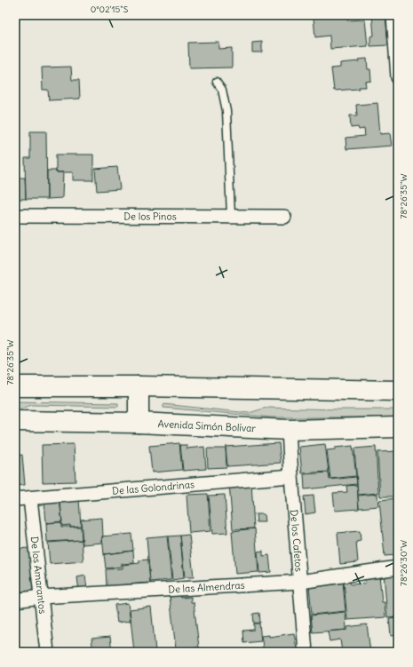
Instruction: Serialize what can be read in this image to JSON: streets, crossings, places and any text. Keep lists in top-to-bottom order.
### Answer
{
  "streets": {
    "highway": ["Avenida Simón Bolívar"],
    "street": [
      "De los Pinos",
      "De las Golondrinas",
      "De los Cafetos",
      "De los Amarantos",
      "De las Almendras"
    ]
  },
  "crossings": [
    ["Avenida Simón Bolívar", "De los Cafetos"],
    ["De las Golondrinas", "De los Cafetos"],
    ["De las Golondrinas", "De los Amarantos"],
    ["De los Cafetos", "De las Almendras"],
    ["De los Amarantos", "De las Almendras"]
  ],
  "coordinates": ["0°02'15\"S", "78°26'35\"W", "78°26'30\"W"]
}
